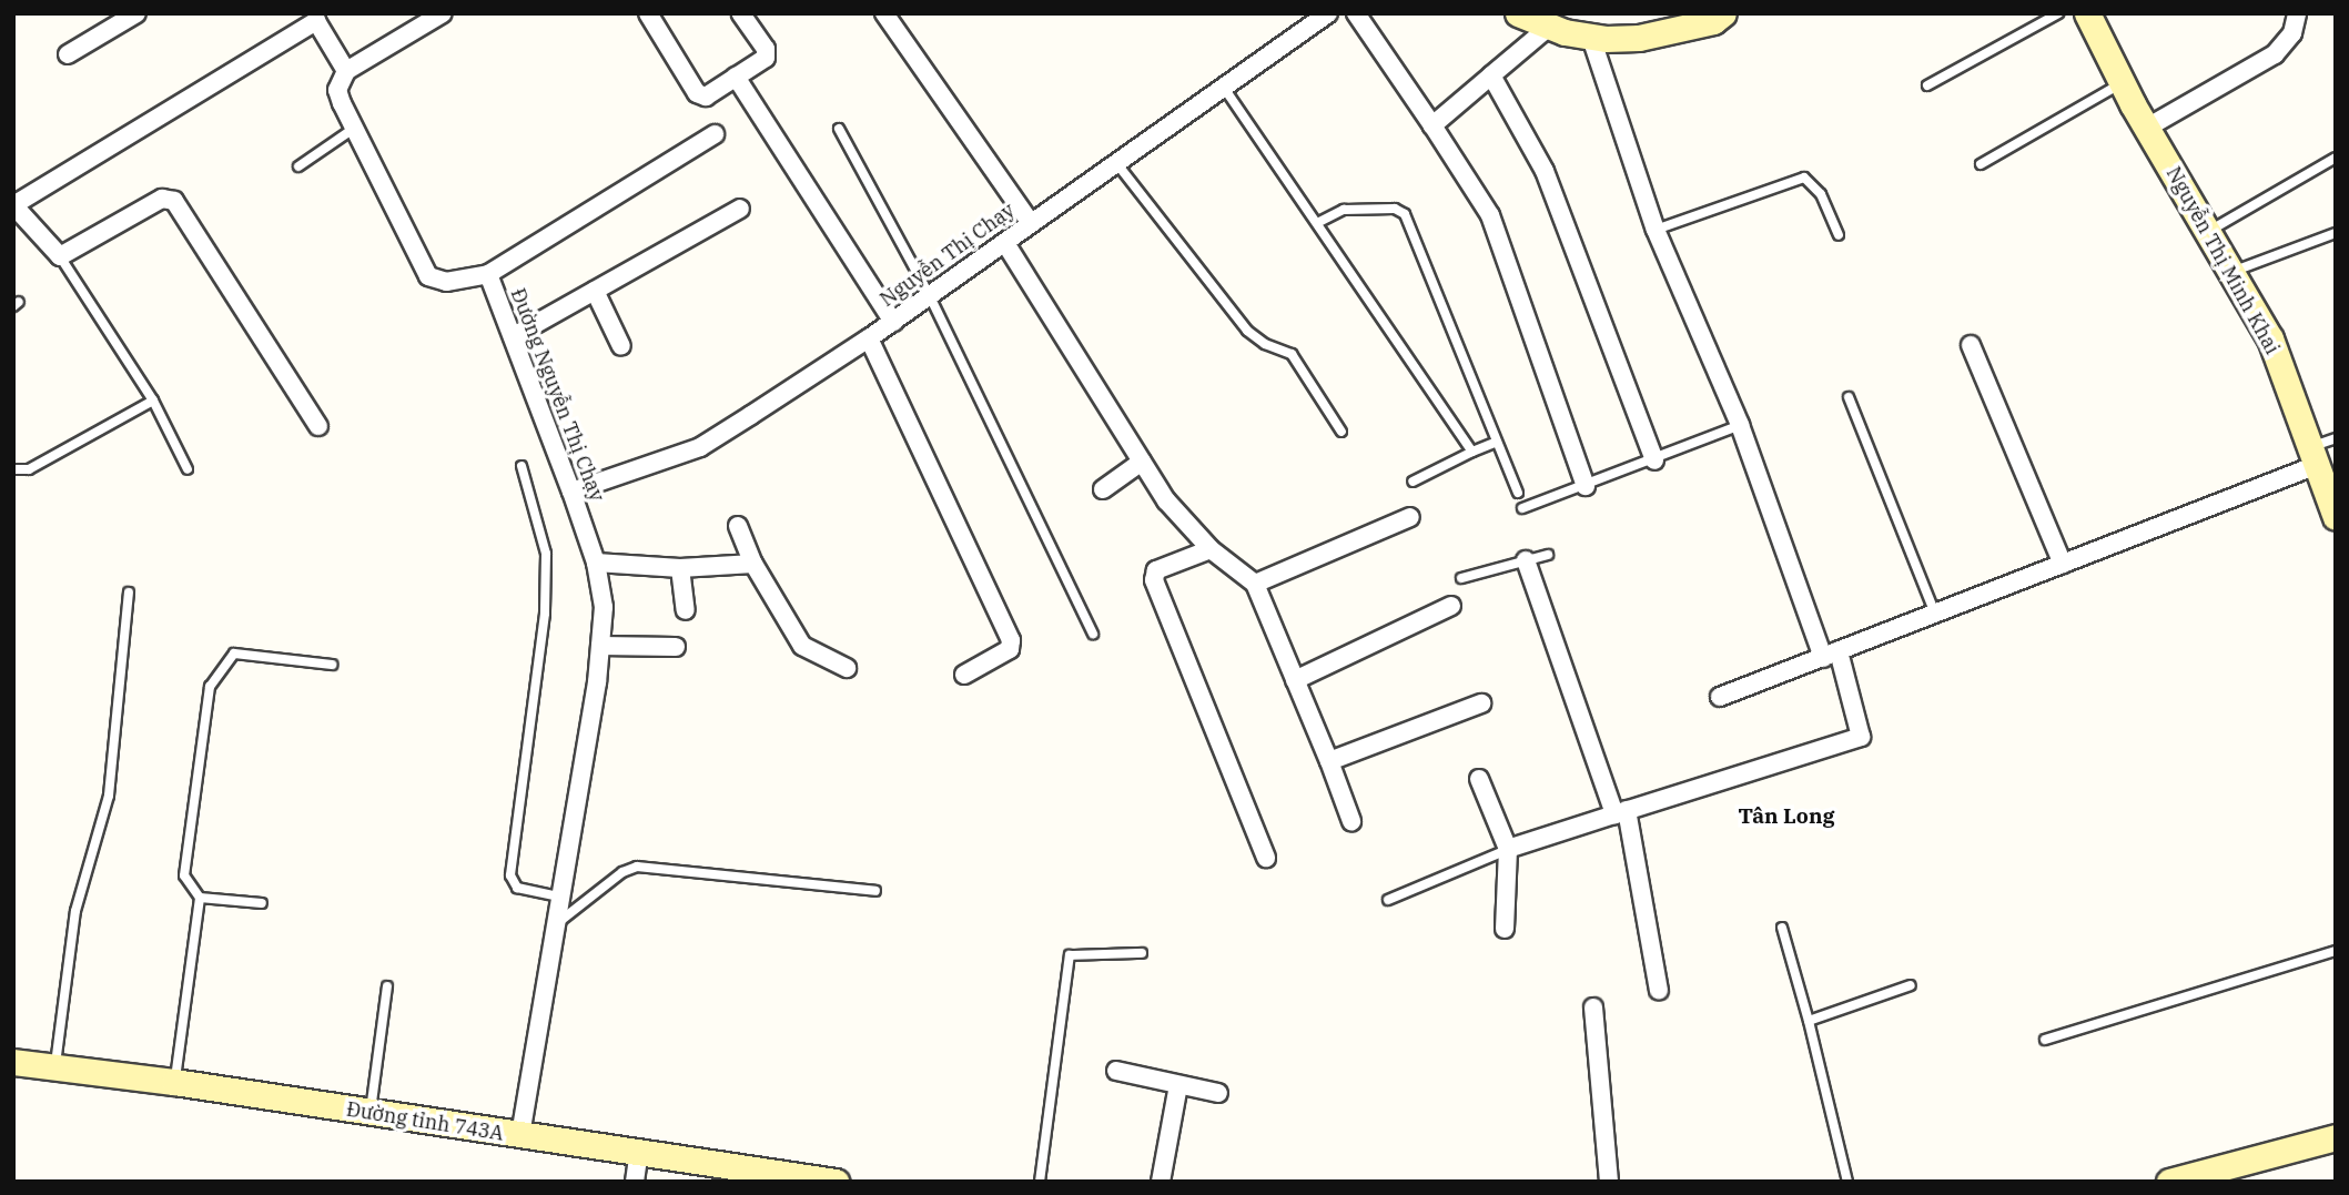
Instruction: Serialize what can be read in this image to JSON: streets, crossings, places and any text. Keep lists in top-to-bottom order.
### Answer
{
  "streets": {
    "main road": ["Nguyễn Thị Minh Khai", "Đường tỉnh 743A"],
    "street": ["Nguyễn Thị Chạy", "Đường Nguyễn Thị Chạy"]
  },
  "crossings": [
    ["Nguyễn Thị Chạy", "Đường Nguyễn Thị Chạy"],
    ["Đường Nguyễn Thị Chạy", "Đường tỉnh 743A"]
  ],
  "districts": ["Tân Long"]
}
